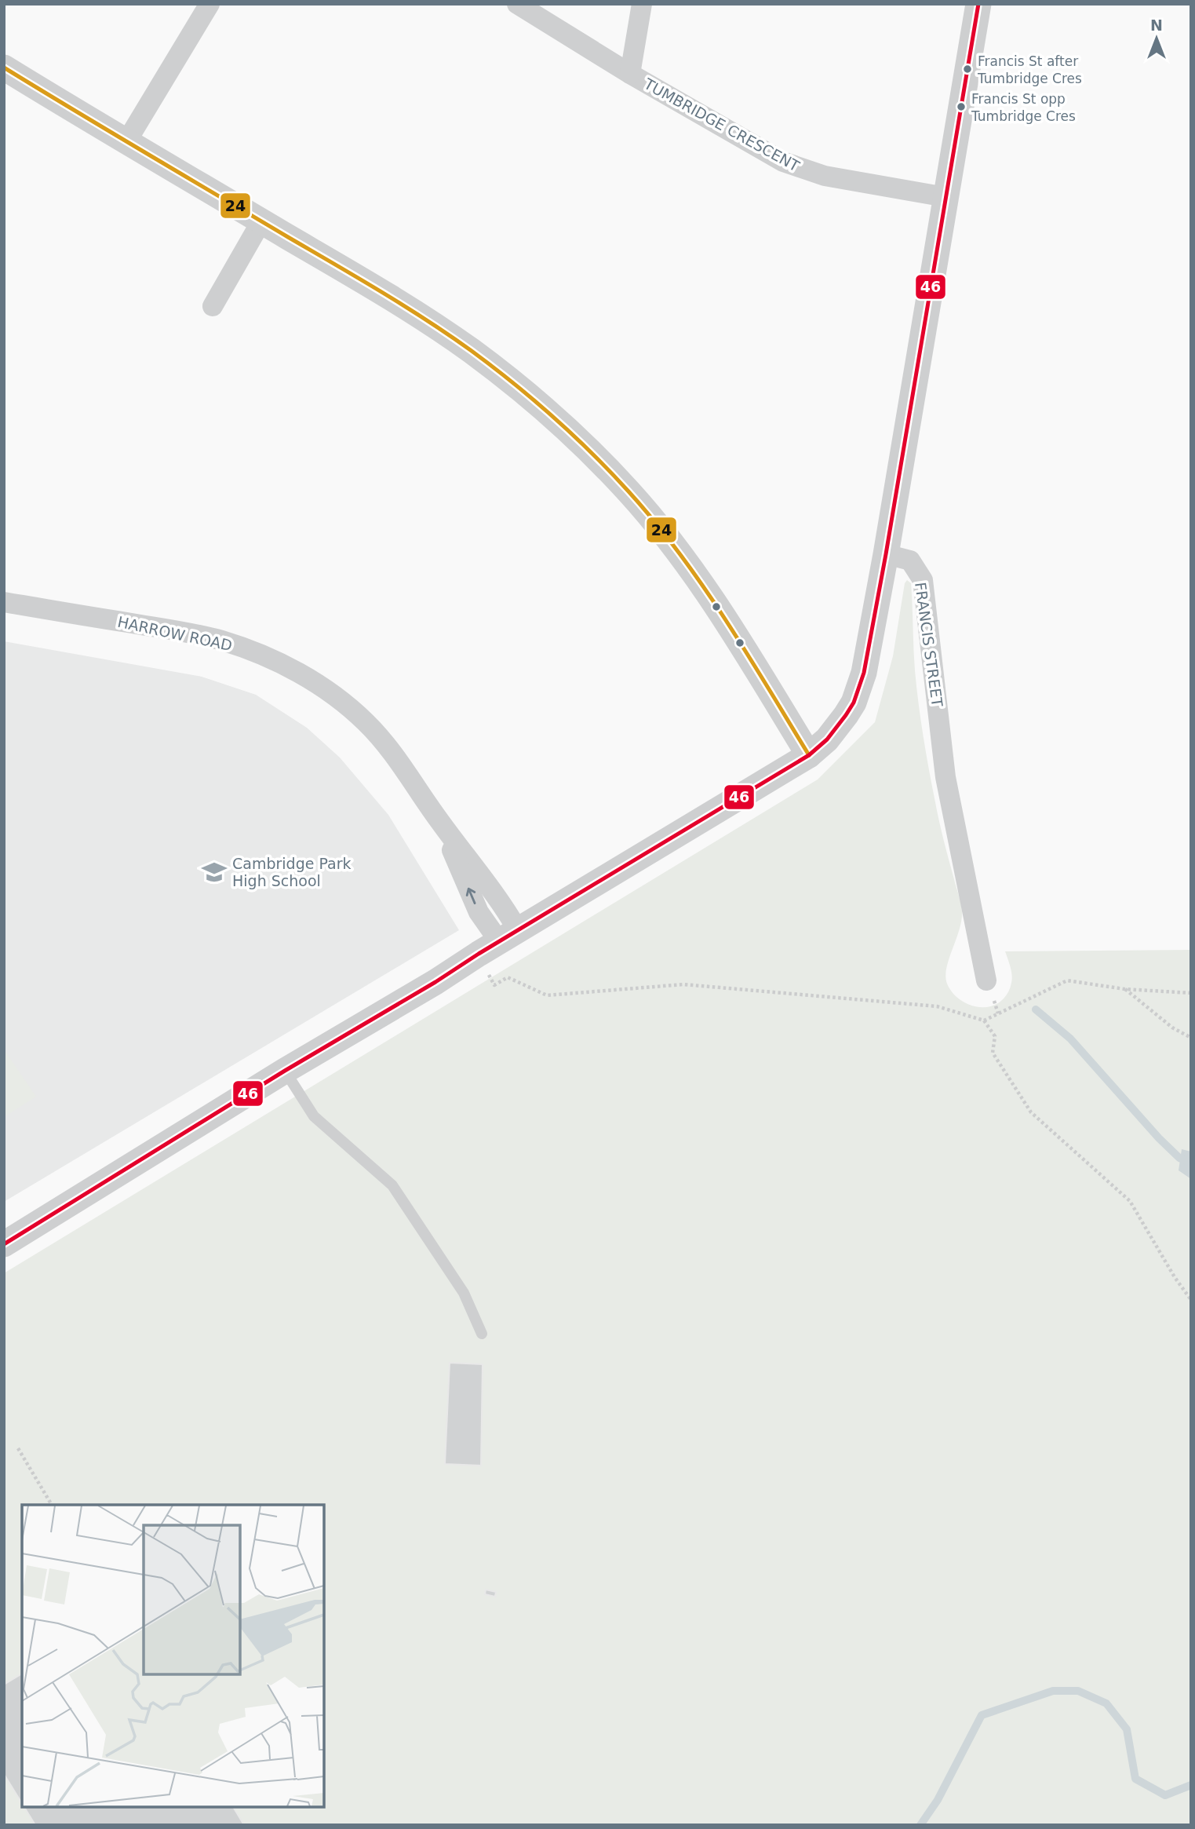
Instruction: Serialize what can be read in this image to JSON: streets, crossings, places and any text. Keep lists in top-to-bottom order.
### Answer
{
  "streets": {
    "street": ["TUMBRIDGE CRESCENT", "HARROW ROAD", "FRANCIS STREET"]
  },
  "places": {
    "other": ["Francis St after Tumbridge Cres", "Francis St opp Tumbridge Cres"],
    "school or university": ["Cambridge Park High School"]
  },
  "lines": ["transit line 46", "transit line 24"],
  "north": "top"
}
